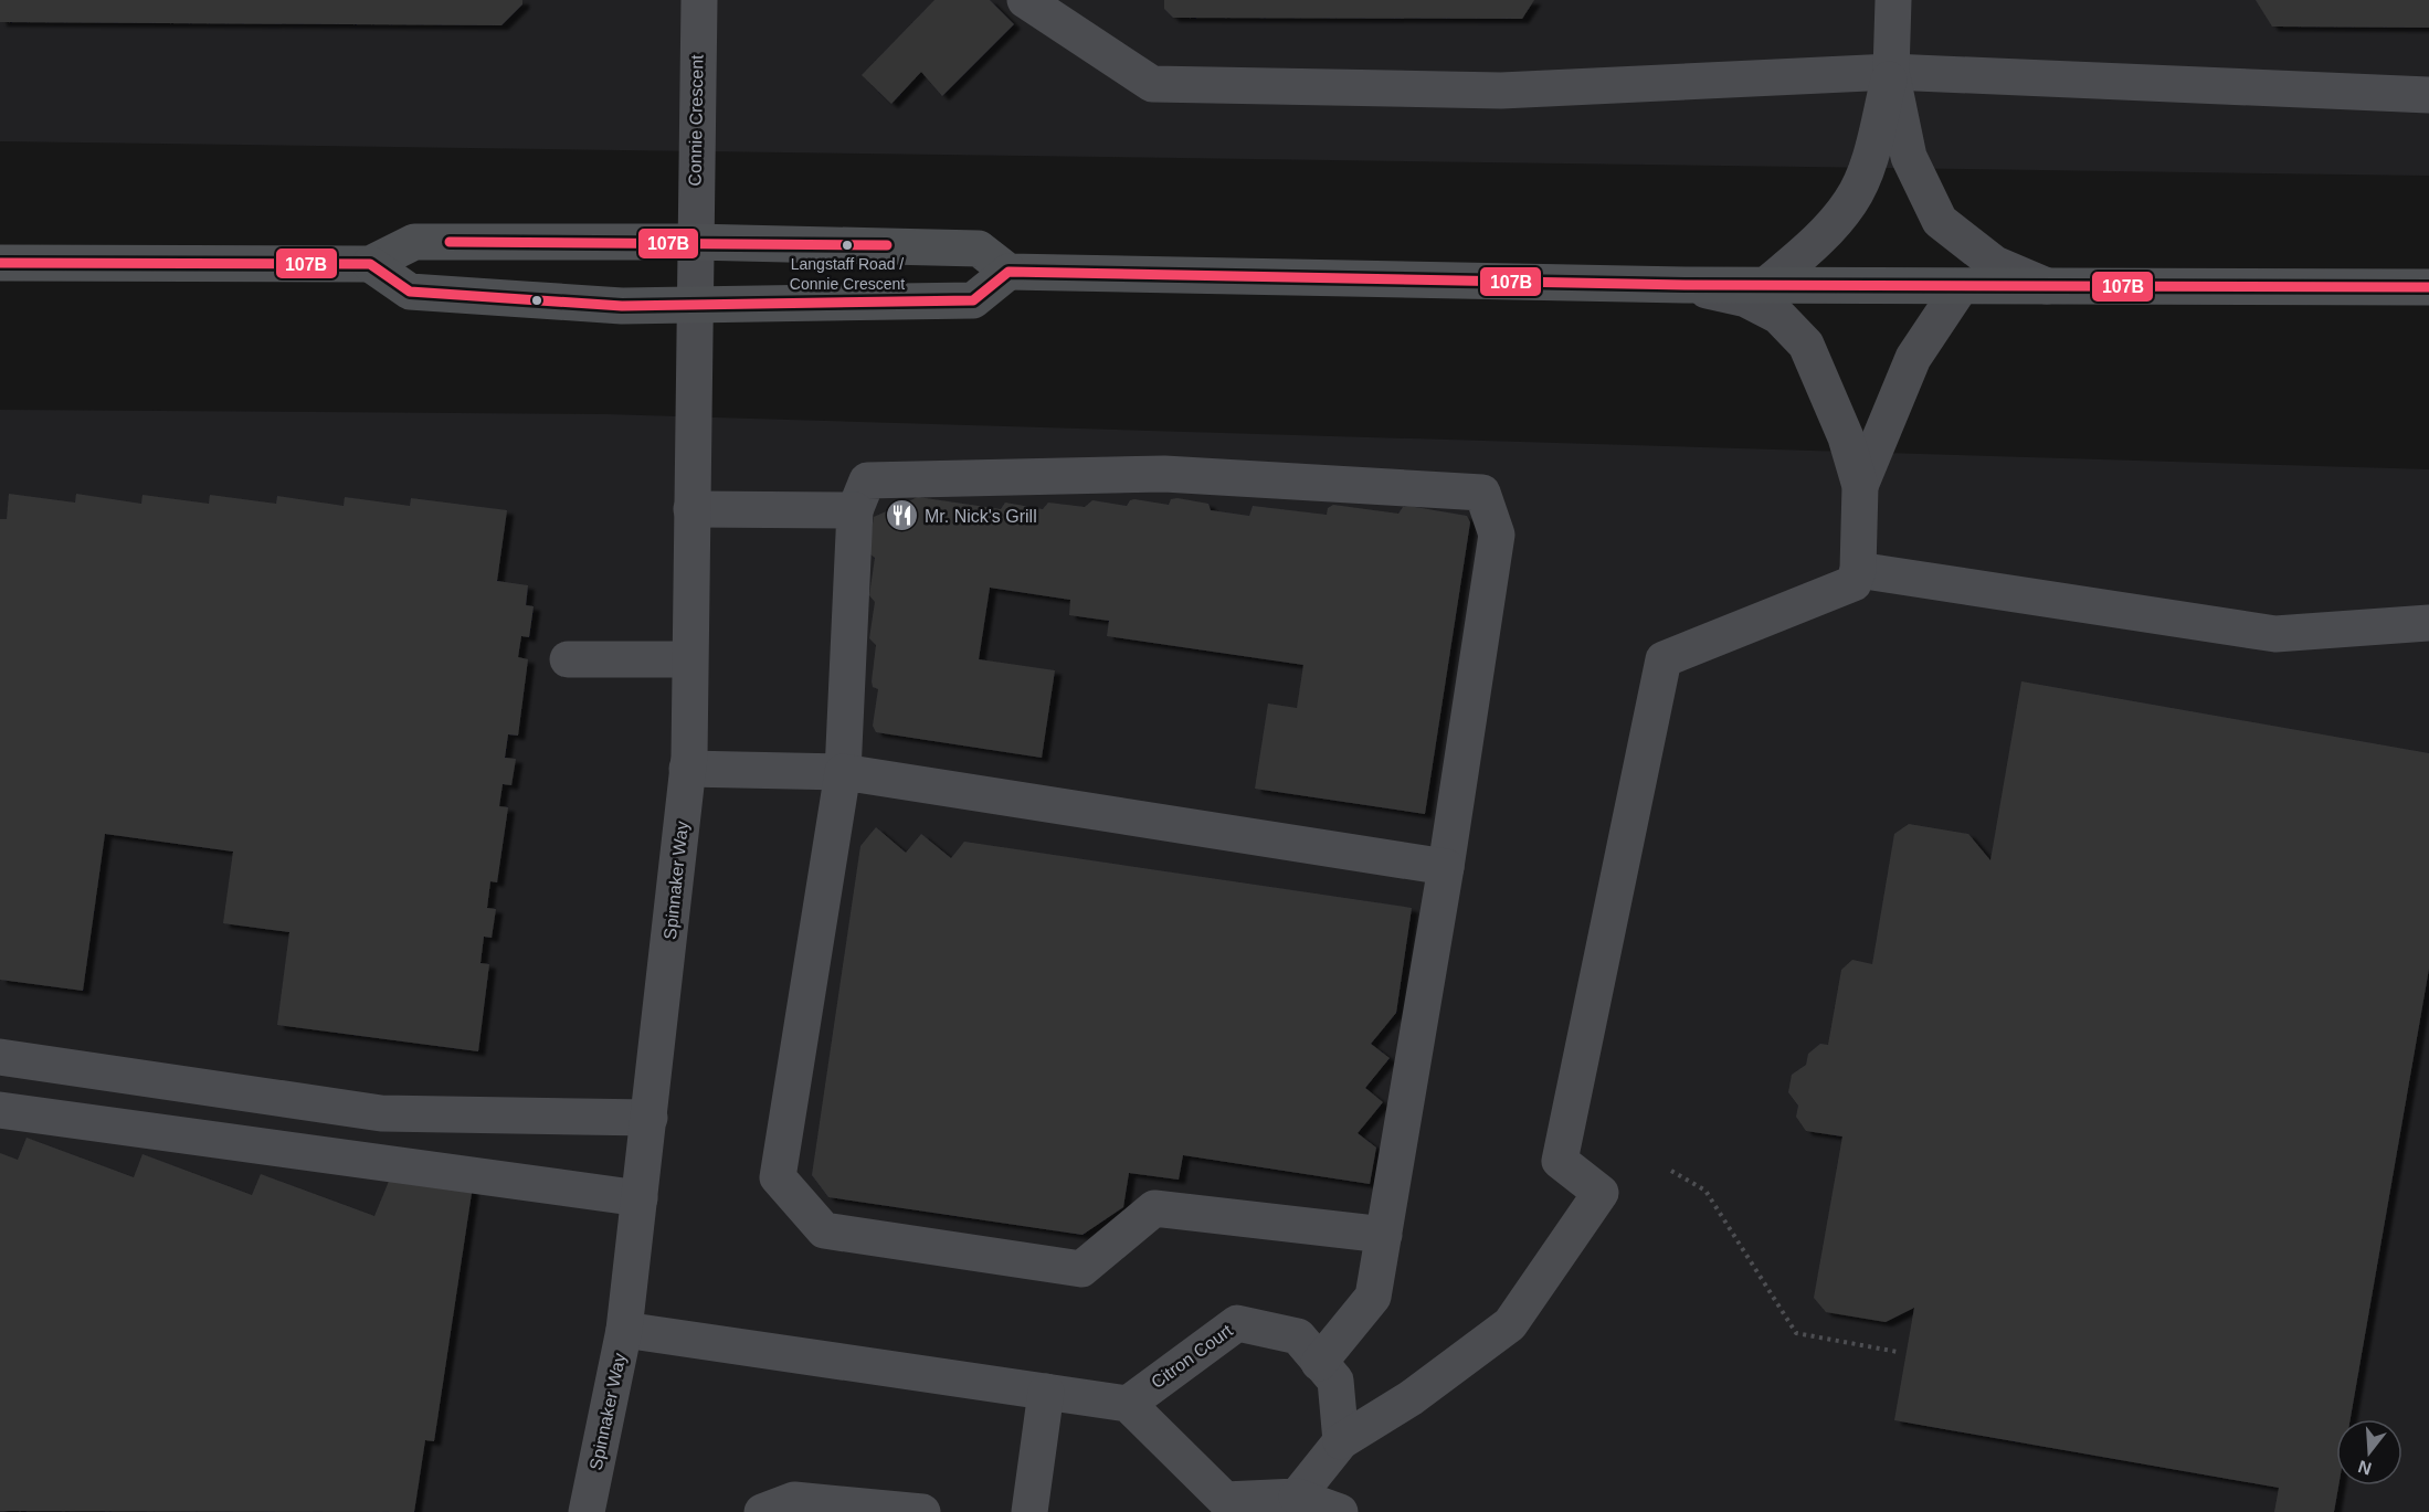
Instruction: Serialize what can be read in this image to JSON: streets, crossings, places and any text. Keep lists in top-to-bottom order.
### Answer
{
  "streets": {
    "street": ["Connie Crescent", "Spinnaker Way", "Citron Court"]
  },
  "crossings": [
    ["Connie Crescent", "Spinnaker Way"]
  ],
  "places": {
    "other": ["Langstaff Road / Connie Crescent"],
    "restaurant": ["Mr. Nick's Grill"]
  },
  "lines": ["transit line 107B"],
  "north": "bottom"
}
